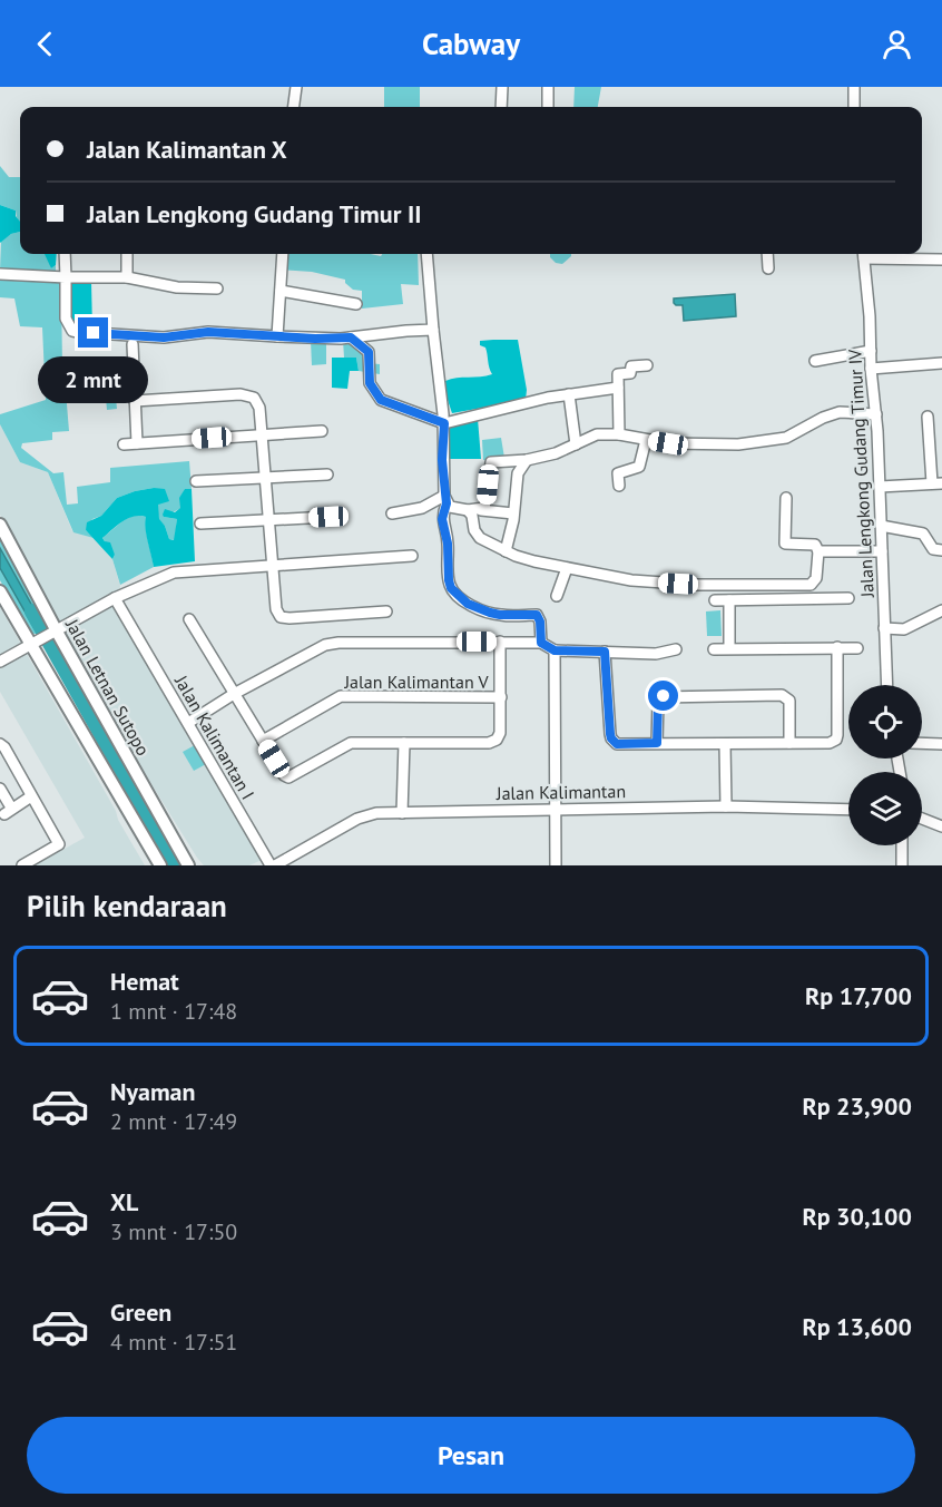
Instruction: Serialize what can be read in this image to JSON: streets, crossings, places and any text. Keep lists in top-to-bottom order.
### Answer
{
  "streets": {
    "main road": ["Jalan Letnan Sutopo"],
    "street": [
      "Jalan Lengkong Gudang Timur IV",
      "Jalan Kalimantan V",
      "Jalan Kalimantan I",
      "Jalan Kalimantan"
    ]
  },
  "crossings": [
    ["Jalan Kalimantan I", "Jalan Kalimantan"]
  ],
  "page": {
    "header": "Cabway",
    "banner": ["Jalan Kalimantan X", "Jalan Lengkong Gudang Timur II"],
    "bubble": "2 mnt",
    "heading": "Pilih kendaraan",
    "list": [
      {
        "name": "Hemat",
        "note": "1 mnt · 17:48",
        "value": "Rp 17,700"
      },
      {
        "name": "Nyaman",
        "note": "2 mnt · 17:49",
        "value": "Rp 23,900"
      },
      {
        "name": "XL",
        "note": "3 mnt · 17:50",
        "value": "Rp 30,100"
      },
      {
        "name": "Green",
        "note": "4 mnt · 17:51",
        "value": "Rp 13,600"
      }
    ],
    "buttons": "Pesan"
  }
}
